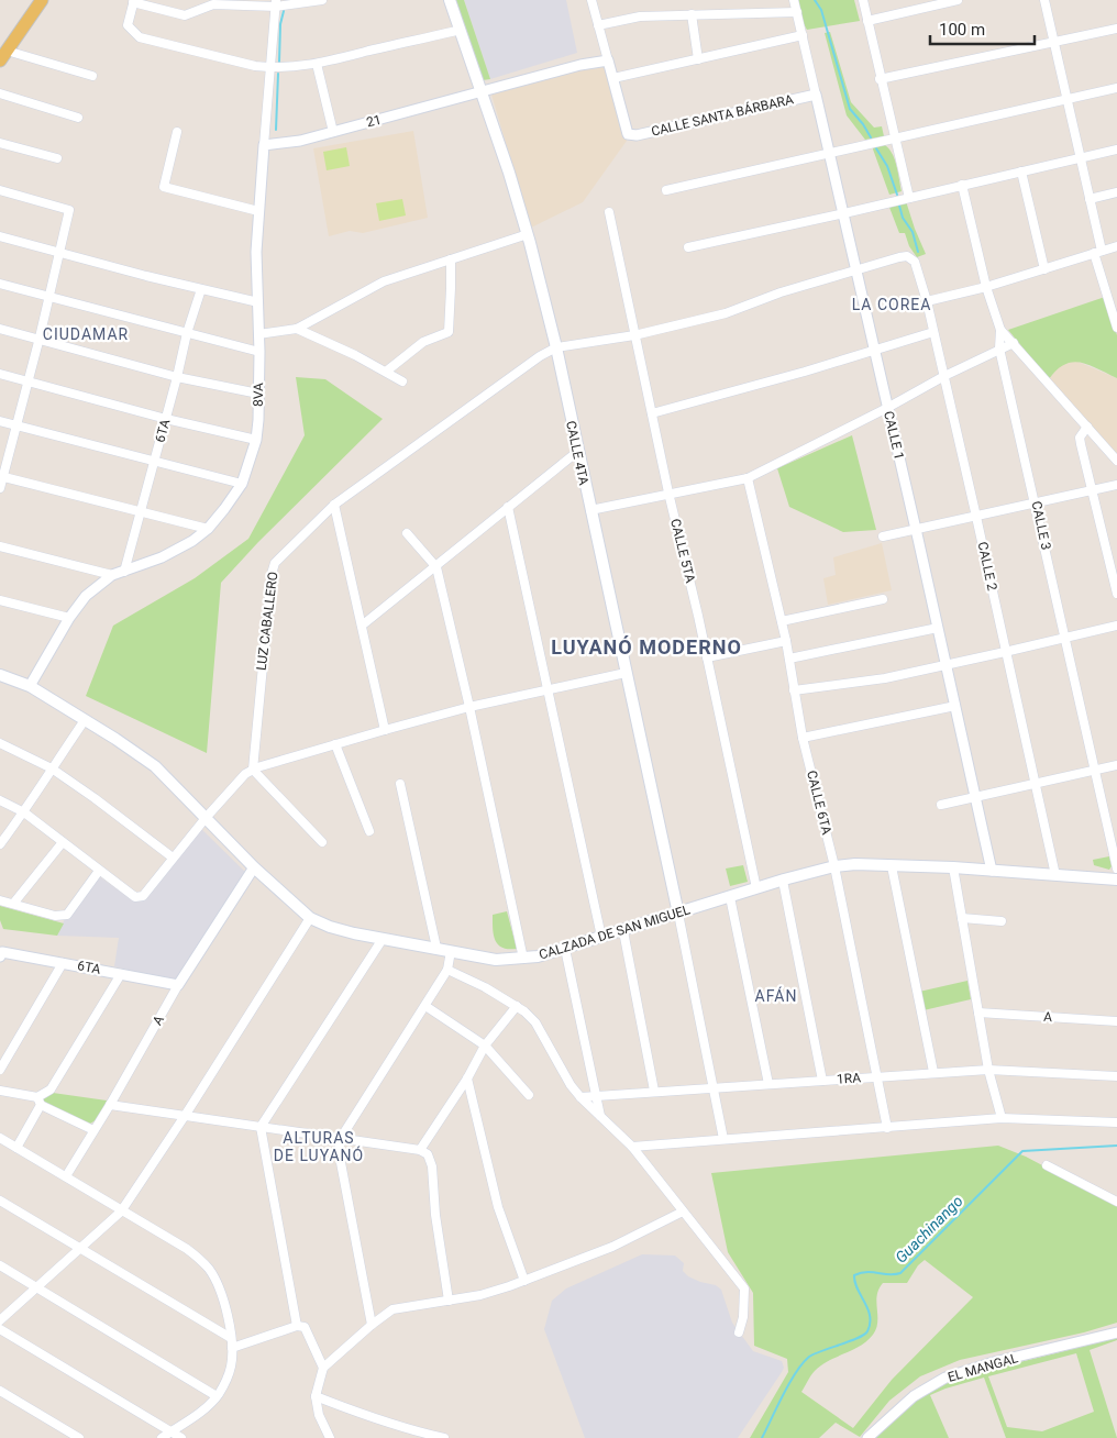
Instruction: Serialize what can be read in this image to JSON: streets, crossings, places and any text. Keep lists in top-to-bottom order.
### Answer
{
  "streets": {
    "main road": ["CALLE 4TA", "CALZADA DE SAN MIGUEL"],
    "street": [
      "CALLE SANTA BÁRBARA",
      "21",
      "8VA",
      "6TA",
      "CALLE 1",
      "CALLE 3",
      "CALLE 5TA",
      "CALLE 2",
      "LUZ CABALLERO",
      "CALLE 6TA",
      "A",
      "1RA",
      "EL MANGAL"
    ]
  },
  "crossings": [
    ["CALLE SANTA BÁRBARA", "CALLE 1"],
    ["21", "8VA"],
    ["21", "CALLE 4TA"],
    ["8VA", "6TA"],
    ["8VA", "CALZADA DE SAN MIGUEL"],
    ["6TA", "A"],
    ["CALLE 1", "CALLE 2"],
    ["CALLE 1", "CALZADA DE SAN MIGUEL"],
    ["CALLE 4TA", "LUZ CABALLERO"],
    ["CALLE 4TA", "CALZADA DE SAN MIGUEL"],
    ["CALLE 3", "CALZADA DE SAN MIGUEL"],
    ["CALLE 5TA", "CALZADA DE SAN MIGUEL"],
    ["CALLE 2", "CALZADA DE SAN MIGUEL"],
    ["CALLE 6TA", "CALZADA DE SAN MIGUEL"],
    ["CALLE 6TA", "1RA"],
    ["CALZADA DE SAN MIGUEL", "A"]
  ],
  "districts": [
    "LA COREA",
    "CIUDAMAR",
    "LUYANÓ MODERNO",
    "AFÁN",
    "ALTURAS DE LUYANÓ"
  ],
  "water": ["Guachinango"],
  "scale_bar": "100 m"
}
